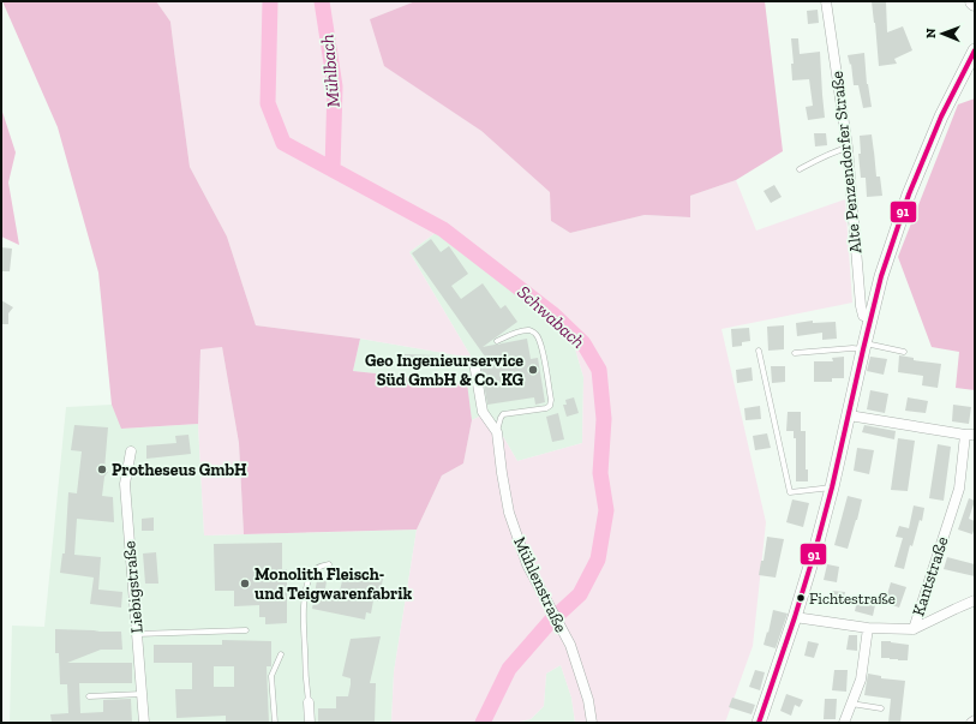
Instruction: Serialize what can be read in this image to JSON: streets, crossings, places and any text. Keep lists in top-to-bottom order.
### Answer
{
  "streets": {
    "street": [
      "Alte Penzendorfer Straße",
      "Kantstraße",
      "Mühlenstraße",
      "Liebigstraße"
    ]
  },
  "water": ["Mühlbach", "Schwabach"],
  "places": [
    "Geo Ingenieurservice Süd GmbH & Co. KG",
    "Protheseus GmbH",
    "Monolith Fleisch- und Teigwarenfabrik",
    "Fichtestraße"
  ],
  "lines": ["transit line 91"],
  "north": "left"
}
